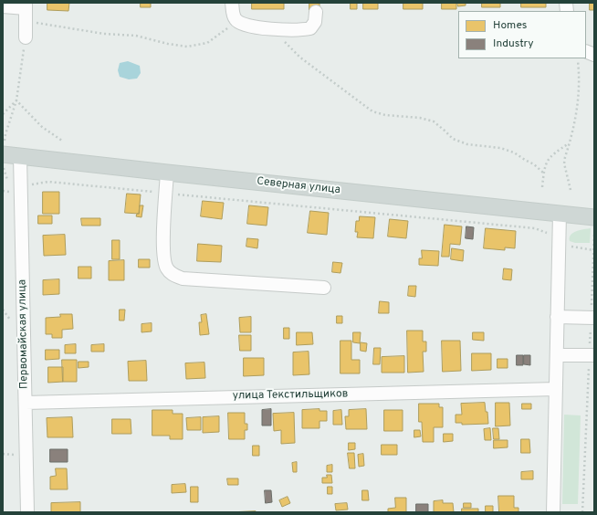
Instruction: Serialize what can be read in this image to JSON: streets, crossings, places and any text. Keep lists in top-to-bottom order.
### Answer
{
  "streets": {
    "main road": ["Северная улица"],
    "street": ["Первомайская улица", "улица Текстильщиков"]
  },
  "crossings": [
    ["Северная улица", "Первомайская улица"],
    ["Первомайская улица", "улица Текстильщиков"]
  ],
  "legend": ["Homes", "Industry"]
}
